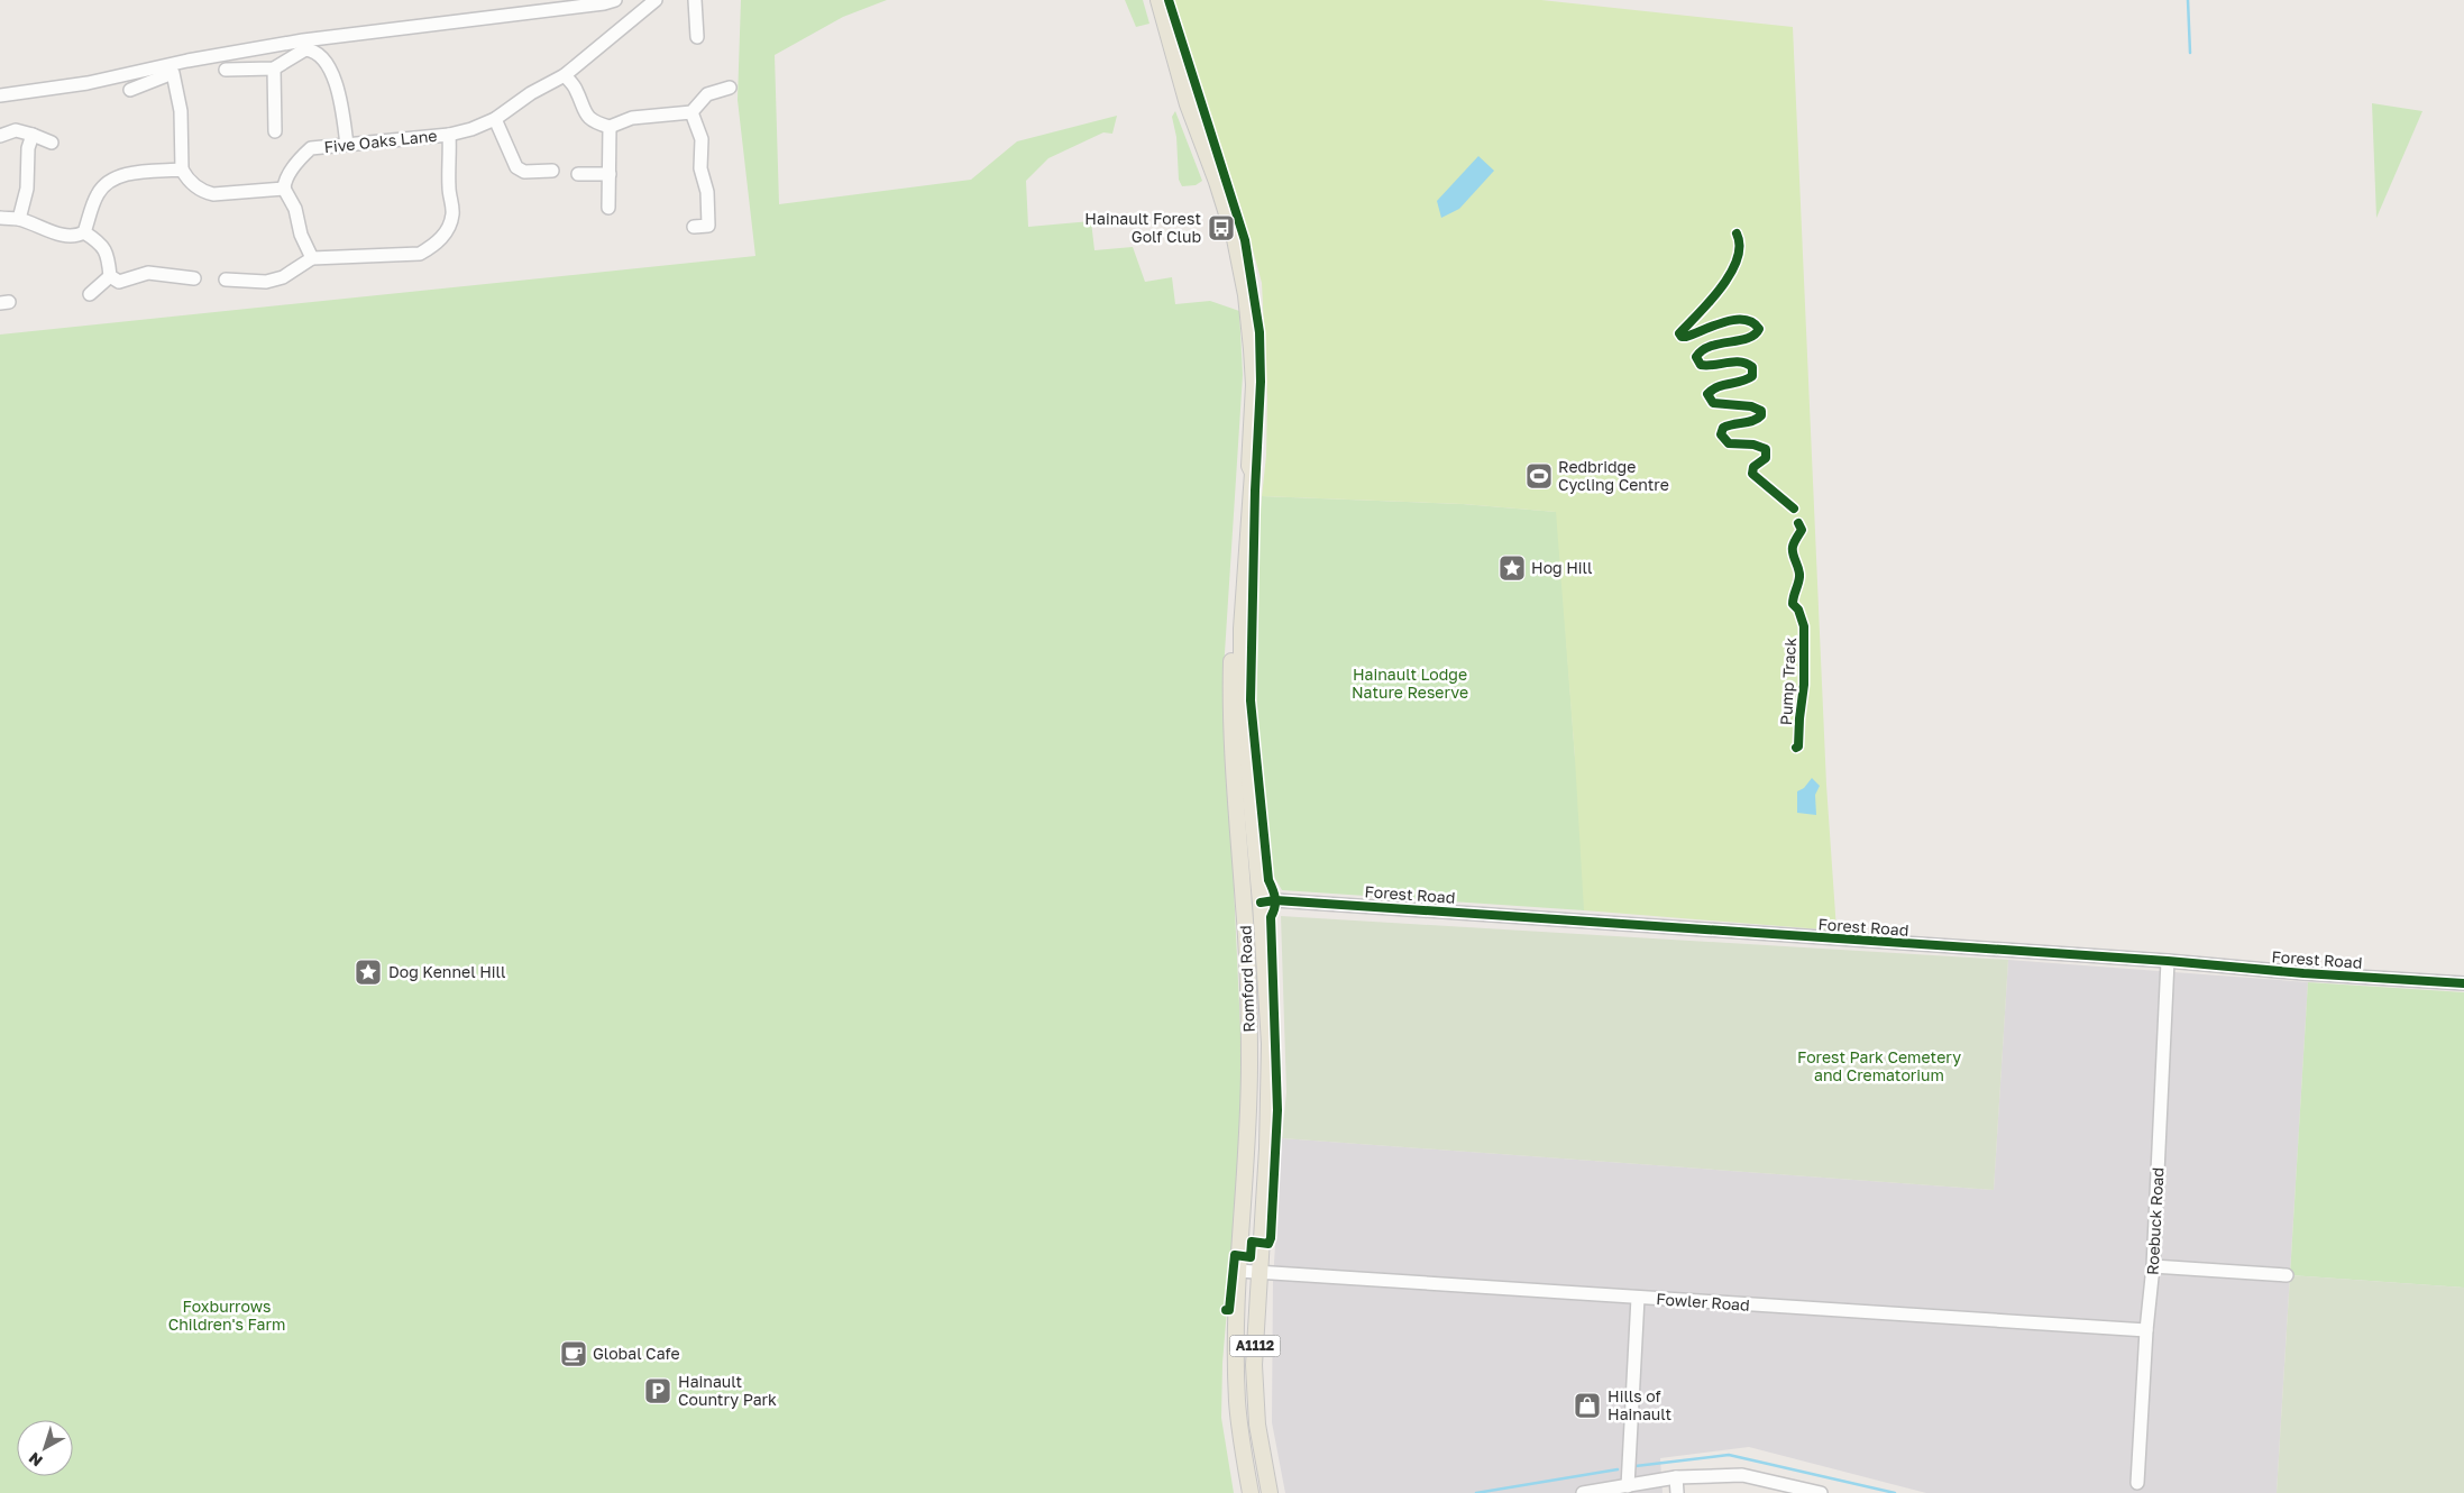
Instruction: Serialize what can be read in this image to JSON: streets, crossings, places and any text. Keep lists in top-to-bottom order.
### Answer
{
  "streets": {
    "main road": ["Romford Road", "A1112"],
    "street": [
      "Five Oaks Lane",
      "Forest Road",
      "Roebuck Road",
      "Fowler Road"
    ],
    "cycle path": ["Pump Track"]
  },
  "crossings": [
    ["Forest Road", "Romford Road"],
    ["Forest Road", "Roebuck Road"],
    ["Romford Road", "Fowler Road"],
    ["Roebuck Road", "Fowler Road"]
  ],
  "parks": ["Hainault Lodge Nature Reserve", "Forest Park Cemetery and Crematorium", "Foxburrows Children's Farm"],
  "places": {
    "bus stop": ["Hainault Forest Golf Club"],
    "sports": ["Redbridge Cycling Centre"],
    "place": ["Hog Hill", "Dog Kennel Hill"],
    "cafe": ["Global Cafe"],
    "parking": ["Hainault Country Park"],
    "shop": ["Hills of Hainault"]
  },
  "north": "bottom left"
}
